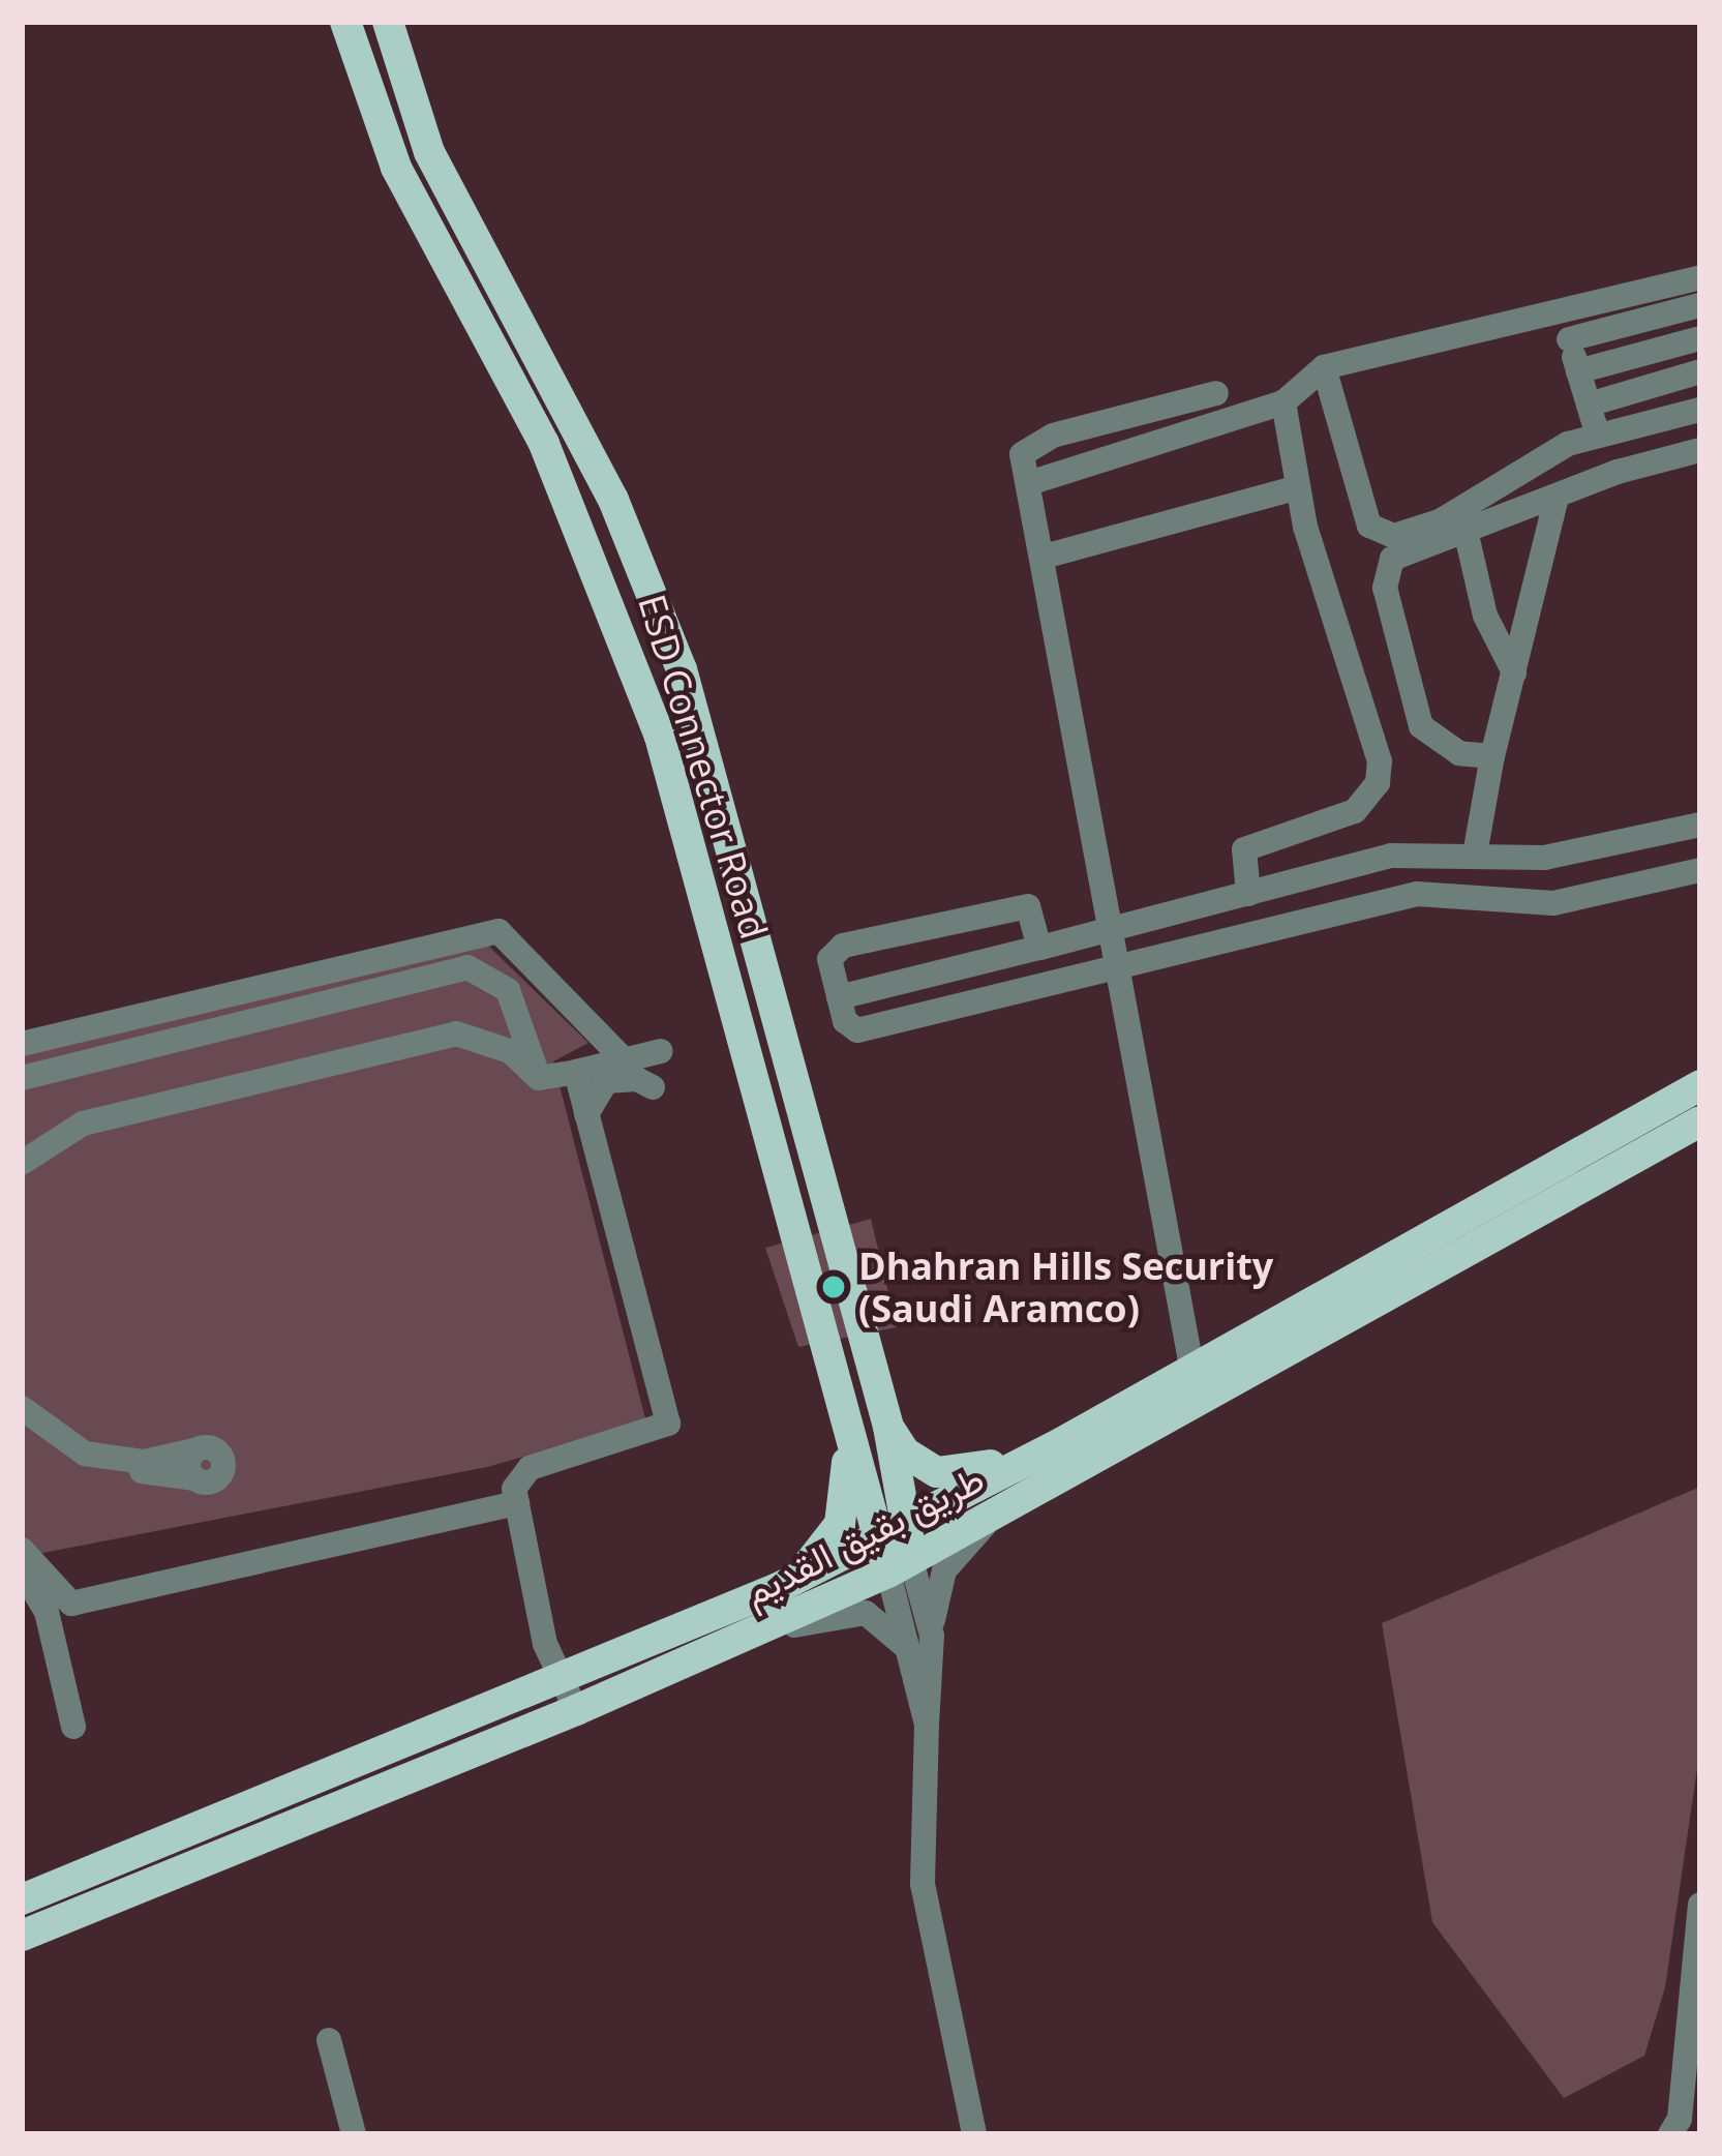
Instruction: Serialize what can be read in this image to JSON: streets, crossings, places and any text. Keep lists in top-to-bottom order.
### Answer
{
  "streets": {
    "main road": ["ESD Connector Road", "طريق بقيق القديم"]
  },
  "crossings": [
    ["ESD Connector Road", "طريق بقيق القديم"]
  ],
  "places": ["Dhahran Hills Security (Saudi Aramco)"]
}
